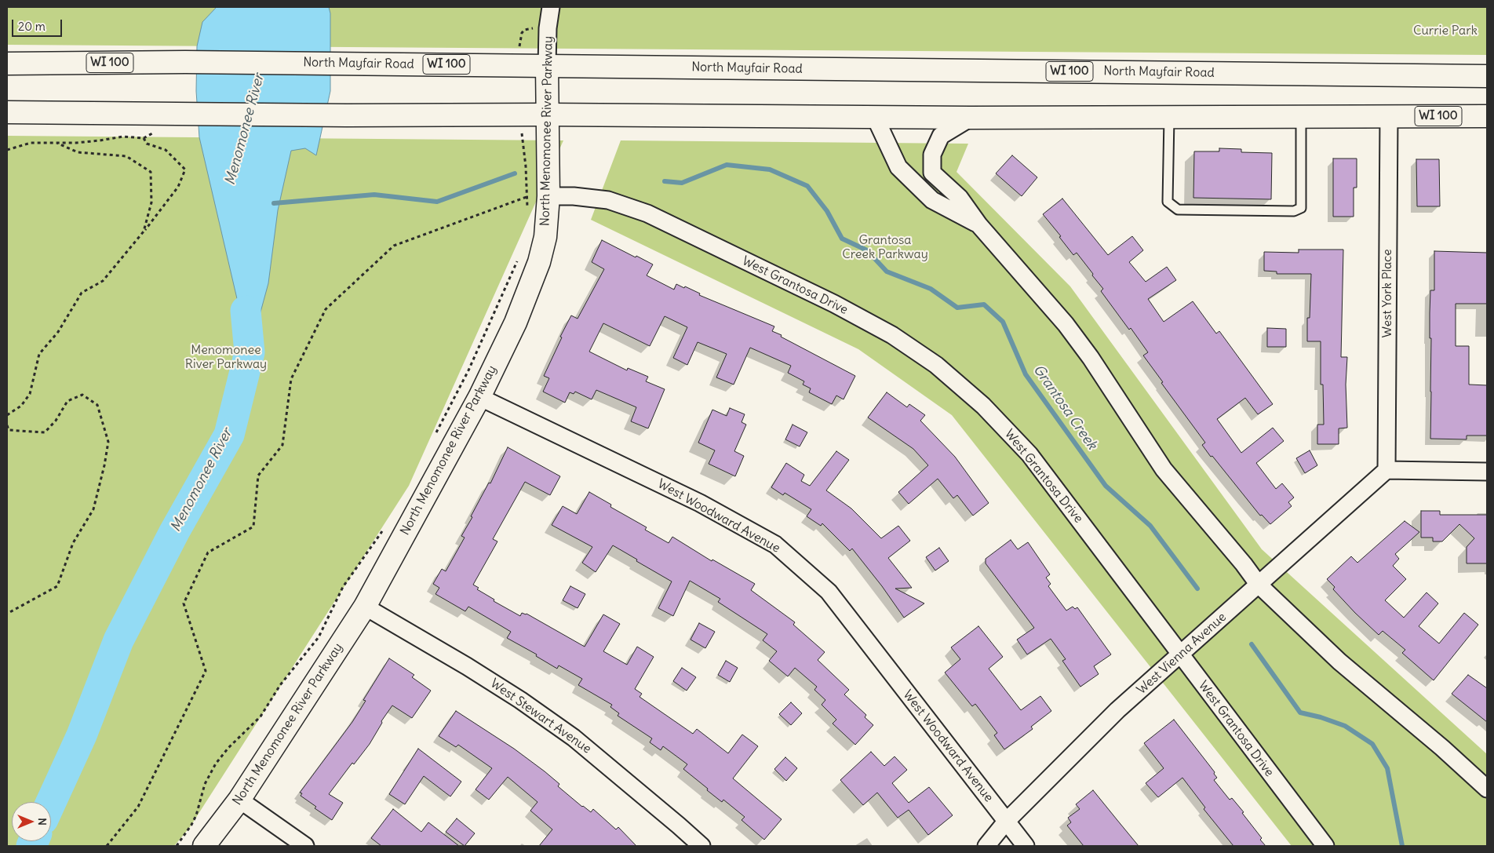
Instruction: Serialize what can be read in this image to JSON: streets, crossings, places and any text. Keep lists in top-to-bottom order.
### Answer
{
  "streets": {
    "main road": ["WI 100", "North Mayfair Road", "North Menomonee River Parkway"],
    "street": [
      "West Grantosa Drive",
      "West York Place",
      "West Woodward Avenue",
      "West Vienna Avenue",
      "West Stewart Avenue"
    ]
  },
  "crossings": [
    ["WI 100", "North Menomonee River Parkway"],
    ["WI 100", "West York Place"],
    ["North Mayfair Road", "North Menomonee River Parkway"],
    ["North Menomonee River Parkway", "West Grantosa Drive"],
    ["North Menomonee River Parkway", "West Woodward Avenue"],
    ["North Menomonee River Parkway", "West Stewart Avenue"],
    ["West Grantosa Drive", "West Vienna Avenue"],
    ["West York Place", "West Vienna Avenue"],
    ["West Woodward Avenue", "West Vienna Avenue"]
  ],
  "water": ["Menomonee River", "Grantosa Creek"],
  "parks": ["Currie Park", "Grantosa Creek Parkway", "Menomonee River Parkway"],
  "scale_bar": "20 m",
  "north": "right"
}
